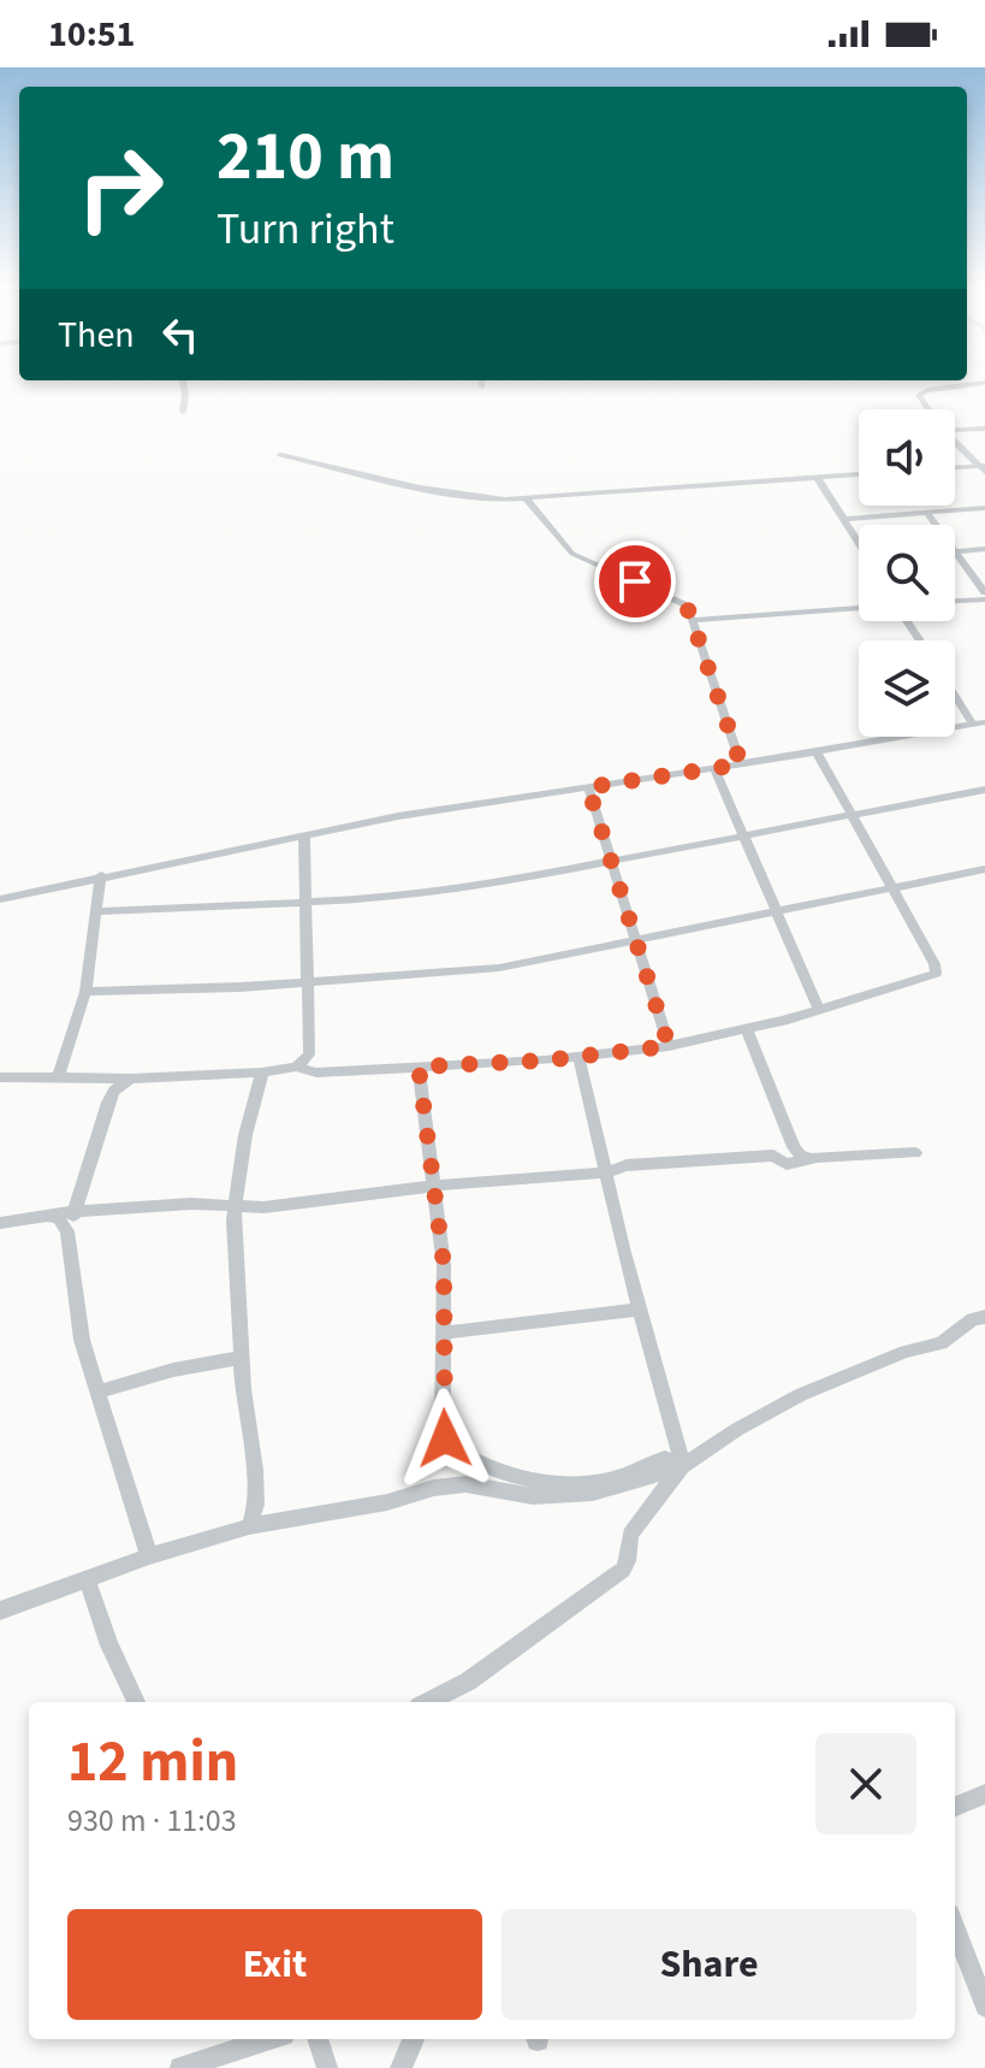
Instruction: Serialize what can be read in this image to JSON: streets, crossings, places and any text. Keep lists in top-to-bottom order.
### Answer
{
  "page": {
    "status": "10:51",
    "turn": ["210 m", "Turn right"],
    "then": "Then",
    "heading": ["12 min", "930 m · 11:03"],
    "buttons": ["Exit", "Share"]
  }
}
